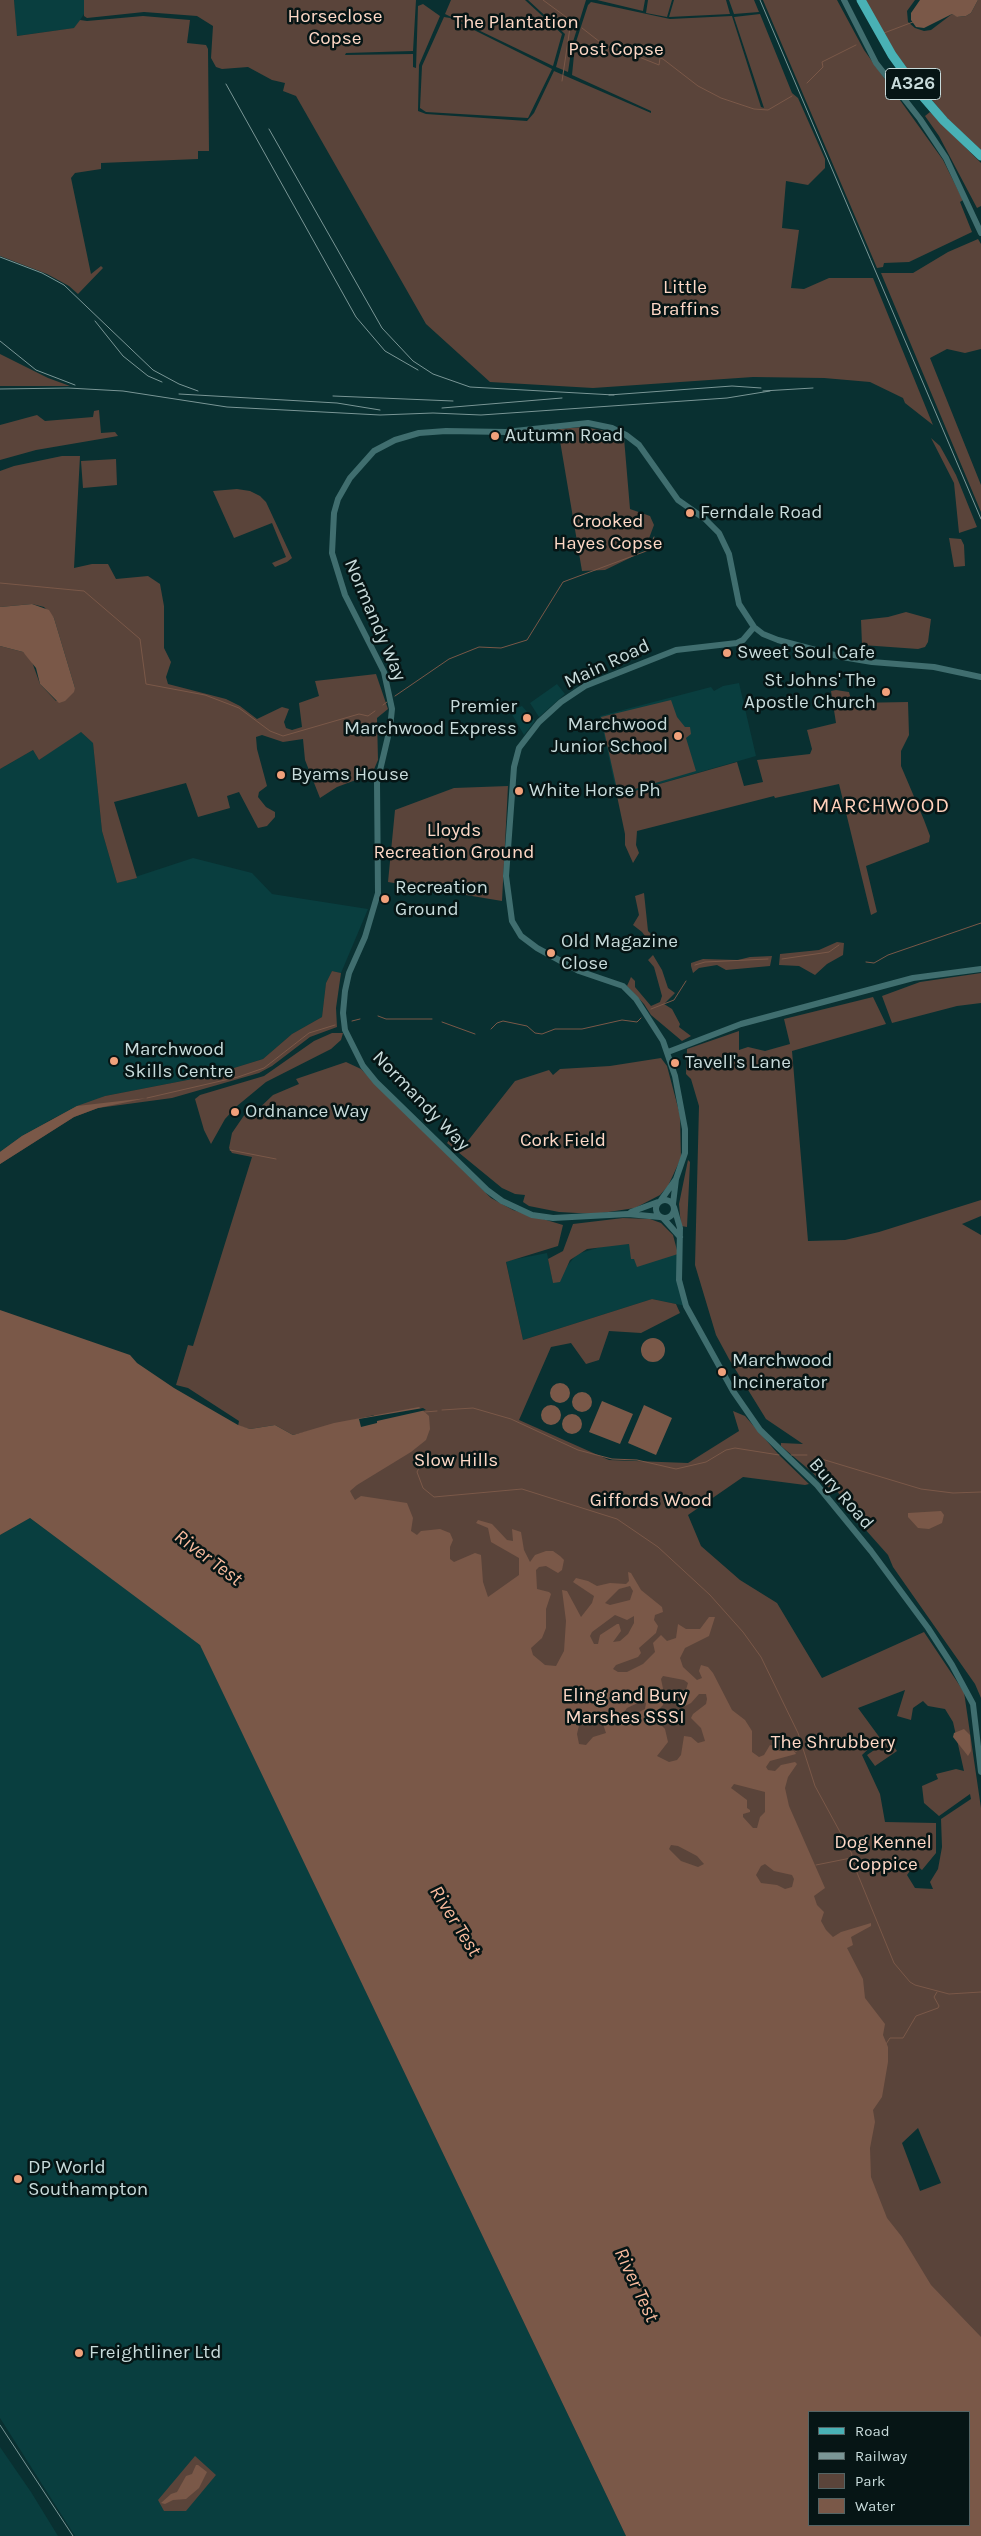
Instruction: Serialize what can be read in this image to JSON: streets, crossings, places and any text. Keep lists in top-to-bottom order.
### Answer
{
  "streets": {
    "main road": ["A326"],
    "street": ["Normandy Way", "Main Road", "Bury Road"]
  },
  "crossings": [
    ["Normandy Way", "Main Road"],
    ["Normandy Way", "Bury Road"],
    ["Main Road", "Bury Road"]
  ],
  "districts": ["MARCHWOOD"],
  "water": ["River Test"],
  "parks": [
    "Horseclose Copse",
    "The Plantation",
    "Post Copse",
    "Little Braffins",
    "Crooked Hayes Copse",
    "Lloyds Recreation Ground",
    "Cork Field",
    "Slow Hills",
    "Giffords Wood",
    "Eling and Bury Marshes SSSI",
    "The Shrubbery",
    "Dog Kennel Coppice"
  ],
  "places": [
    "Autumn Road",
    "Ferndale Road",
    "Sweet Soul Cafe",
    "St Johns' The Apostle Church",
    "Premier Marchwood Express",
    "Marchwood Junior School",
    "Byams House",
    "White Horse Ph",
    "Recreation Ground",
    "Old Magazine Close",
    "Marchwood Skills Centre",
    "Tavell's Lane",
    "Ordnance Way",
    "Marchwood Incinerator",
    "DP World Southampton",
    "Freightliner Ltd"
  ],
  "legend": [
    "Road",
    "Railway",
    "Park",
    "Water"
  ]
}
